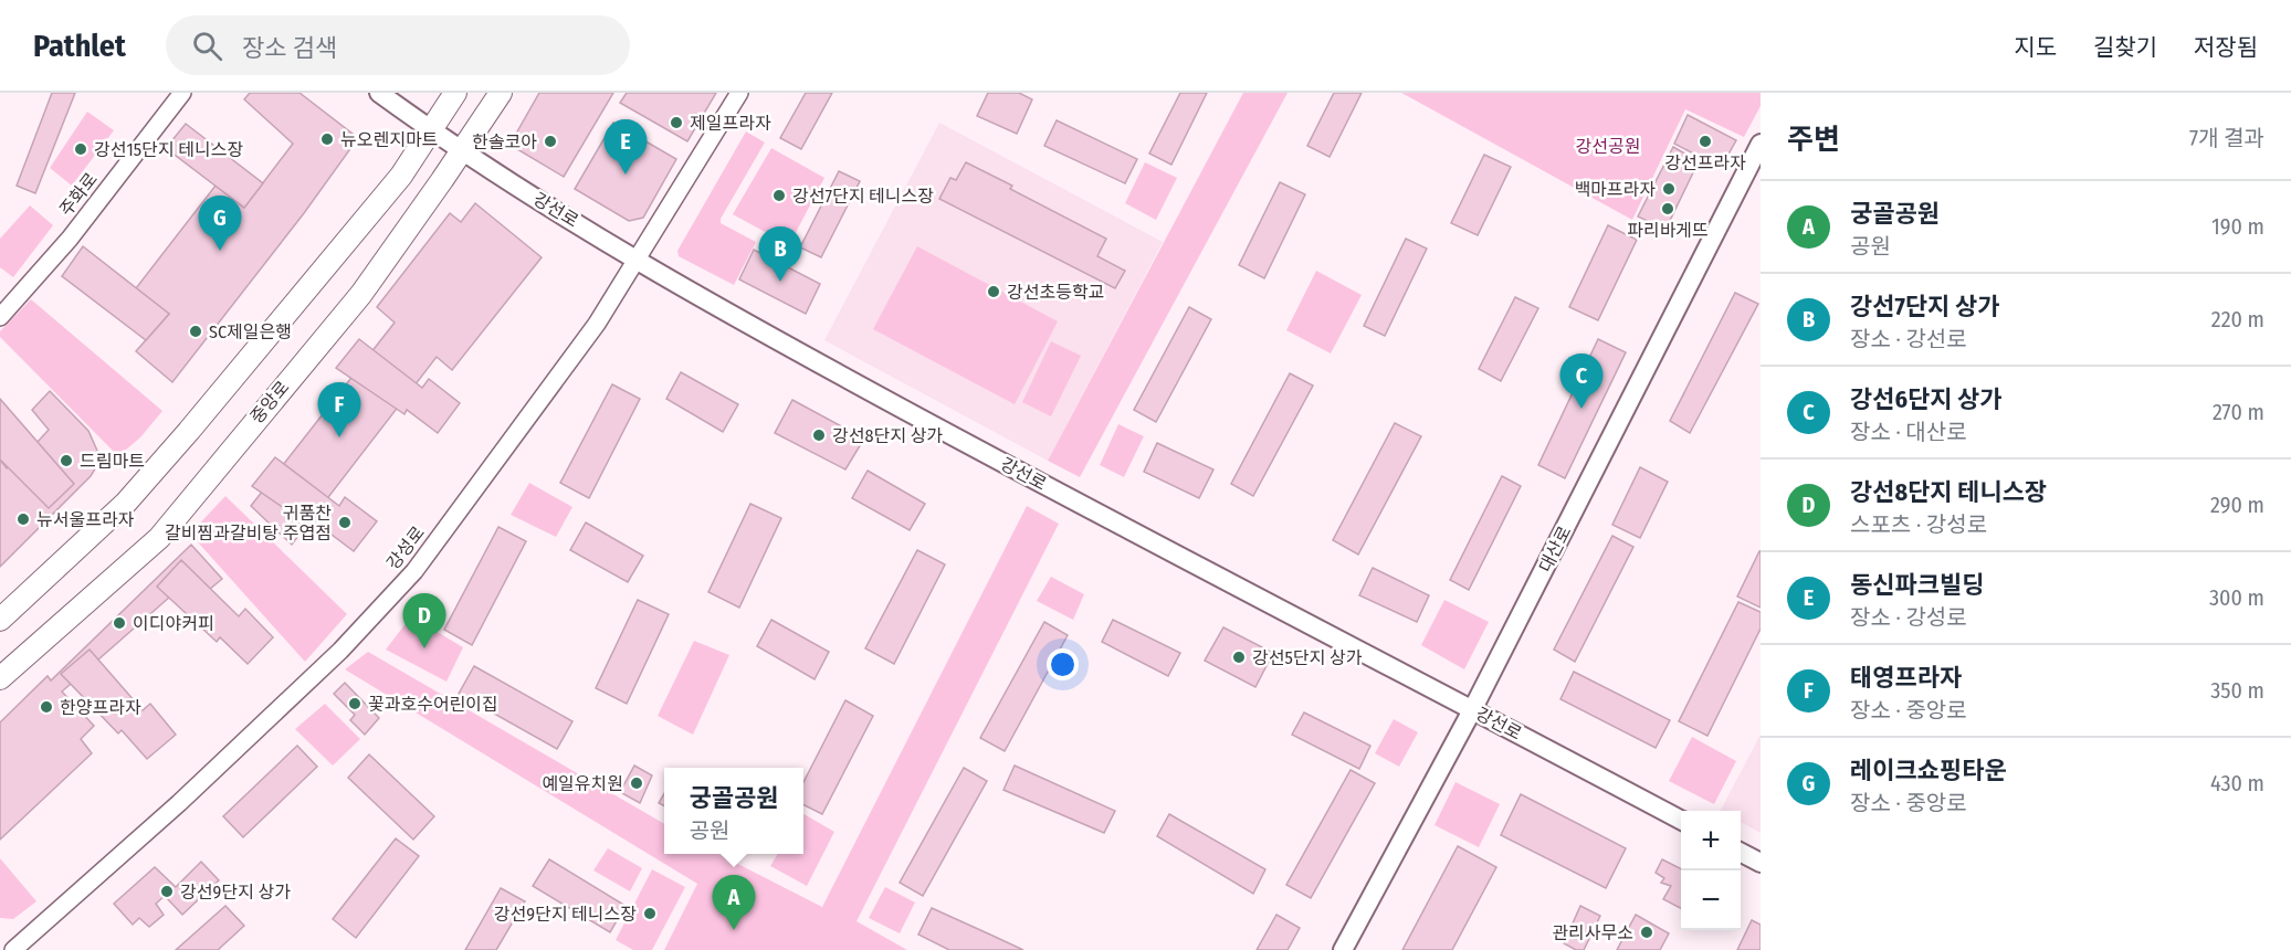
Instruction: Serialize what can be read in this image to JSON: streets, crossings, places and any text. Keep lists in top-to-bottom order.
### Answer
{
  "streets": {
    "main road": ["강선로", "중앙로", "대산로"],
    "street": ["주화로", "강성로"]
  },
  "crossings": [
    ["강선로", "중앙로"],
    ["강선로", "강성로"],
    ["강선로", "대산로"]
  ],
  "parks": ["강선공원"],
  "places": [
    "제일프라자",
    "뉴오렌지마트",
    "한솔코아",
    "강선프라자",
    "강선15단지 테니스장",
    "백마프라자",
    "강선7단지 테니스장",
    "파리바게뜨",
    "강선초등학교",
    "SC제일은행",
    "강선8단지 상가",
    "드림마트",
    "뉴서울프라자",
    "귀품찬 갈비찜과갈비탕 주엽점",
    "이디야커피",
    "강선5단지 상가",
    "꽃과호수어린이집",
    "한양프라자",
    "예일유치원",
    "강선9단지 상가",
    "강선9단지 테니스장",
    "관리사무소"
  ],
  "page": {
    "header": "Pathlet",
    "search": "장소 검색",
    "nav": ["지도", "길찾기", "저장됨"],
    "heading": ["주변", "7개 결과"],
    "pins": [
      "E",
      "G",
      "B",
      "C",
      "F",
      "D",
      "A"
    ],
    "list": [
      {
        "mark": "A",
        "name": "궁골공원",
        "note": "공원",
        "value": "190 m"
      },
      {
        "mark": "B",
        "name": "강선7단지 상가",
        "note": "장소 · 강선로",
        "value": "220 m"
      },
      {
        "mark": "C",
        "name": "강선6단지 상가",
        "note": "장소 · 대산로",
        "value": "270 m"
      },
      {
        "mark": "D",
        "name": "강선8단지 테니스장",
        "note": "스포츠 · 강성로",
        "value": "290 m"
      },
      {
        "mark": "E",
        "name": "동신파크빌딩",
        "note": "장소 · 강성로",
        "value": "300 m"
      },
      {
        "mark": "F",
        "name": "태영프라자",
        "note": "장소 · 중앙로",
        "value": "350 m"
      },
      {
        "mark": "G",
        "name": "레이크쇼핑타운",
        "note": "장소 · 중앙로",
        "value": "430 m"
      }
    ],
    "popup": ["궁골공원", "공원"],
    "map_buttons": ["+", "−"]
  }
}
